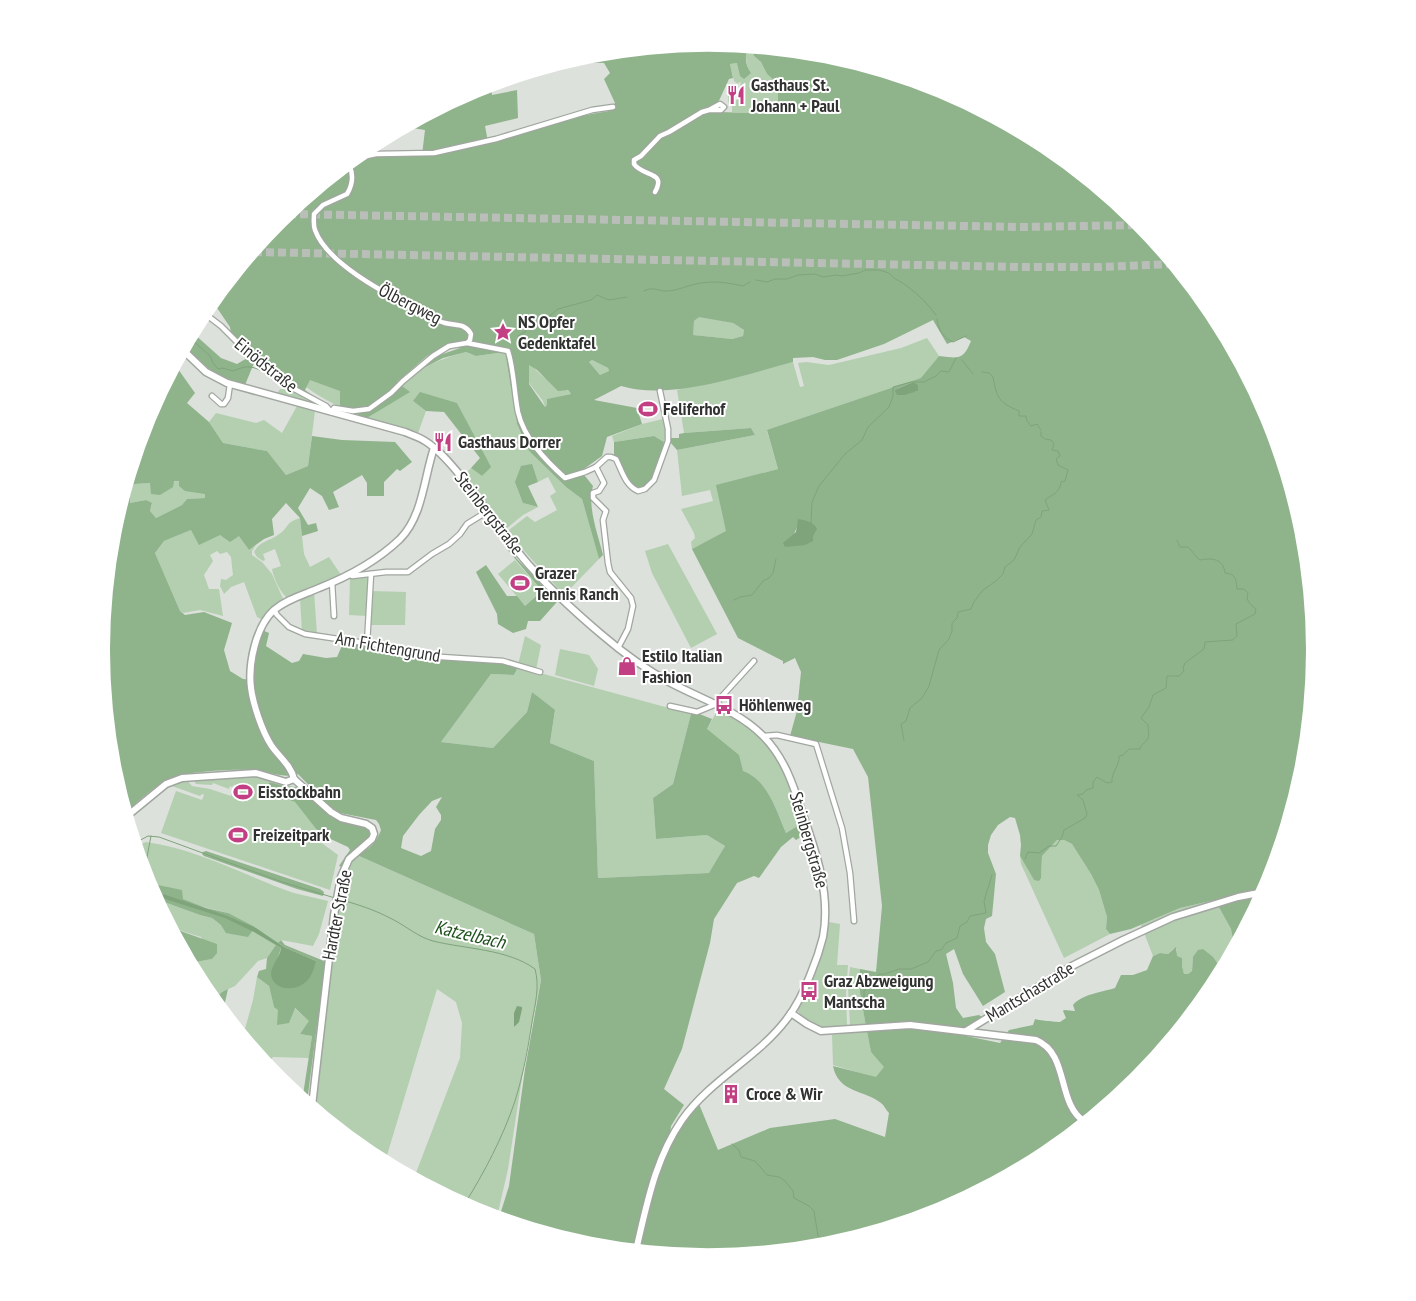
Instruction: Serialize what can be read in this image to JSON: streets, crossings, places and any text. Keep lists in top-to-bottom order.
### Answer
{
  "streets": {
    "main road": ["Steinbergstraße", "Hardter Straße", "Mantschastraße"],
    "street": ["Ölbergweg", "Einödstraße", "Am Fichtengrund"]
  },
  "crossings": [
    ["Ölbergweg", "Einödstraße"],
    ["Ölbergweg", "Steinbergstraße"],
    ["Einödstraße", "Steinbergstraße"],
    ["Steinbergstraße", "Mantschastraße"]
  ],
  "water": ["Katzelbach"],
  "places": {
    "restaurant": ["Gasthaus St. Johann + Paul", "Gasthaus Dorrer"],
    "place": ["NS Opfer Gedenktafel"],
    "sports": [
      "Feliferhof",
      "Grazer Tennis Ranch",
      "Eisstockbahn",
      "Freizeitpark"
    ],
    "shop": ["Estilo Italian Fashion"],
    "bus stop": ["Höhlenweg", "Graz Abzweigung Mantscha"],
    "building": ["Croce & Wir"]
  }
}
